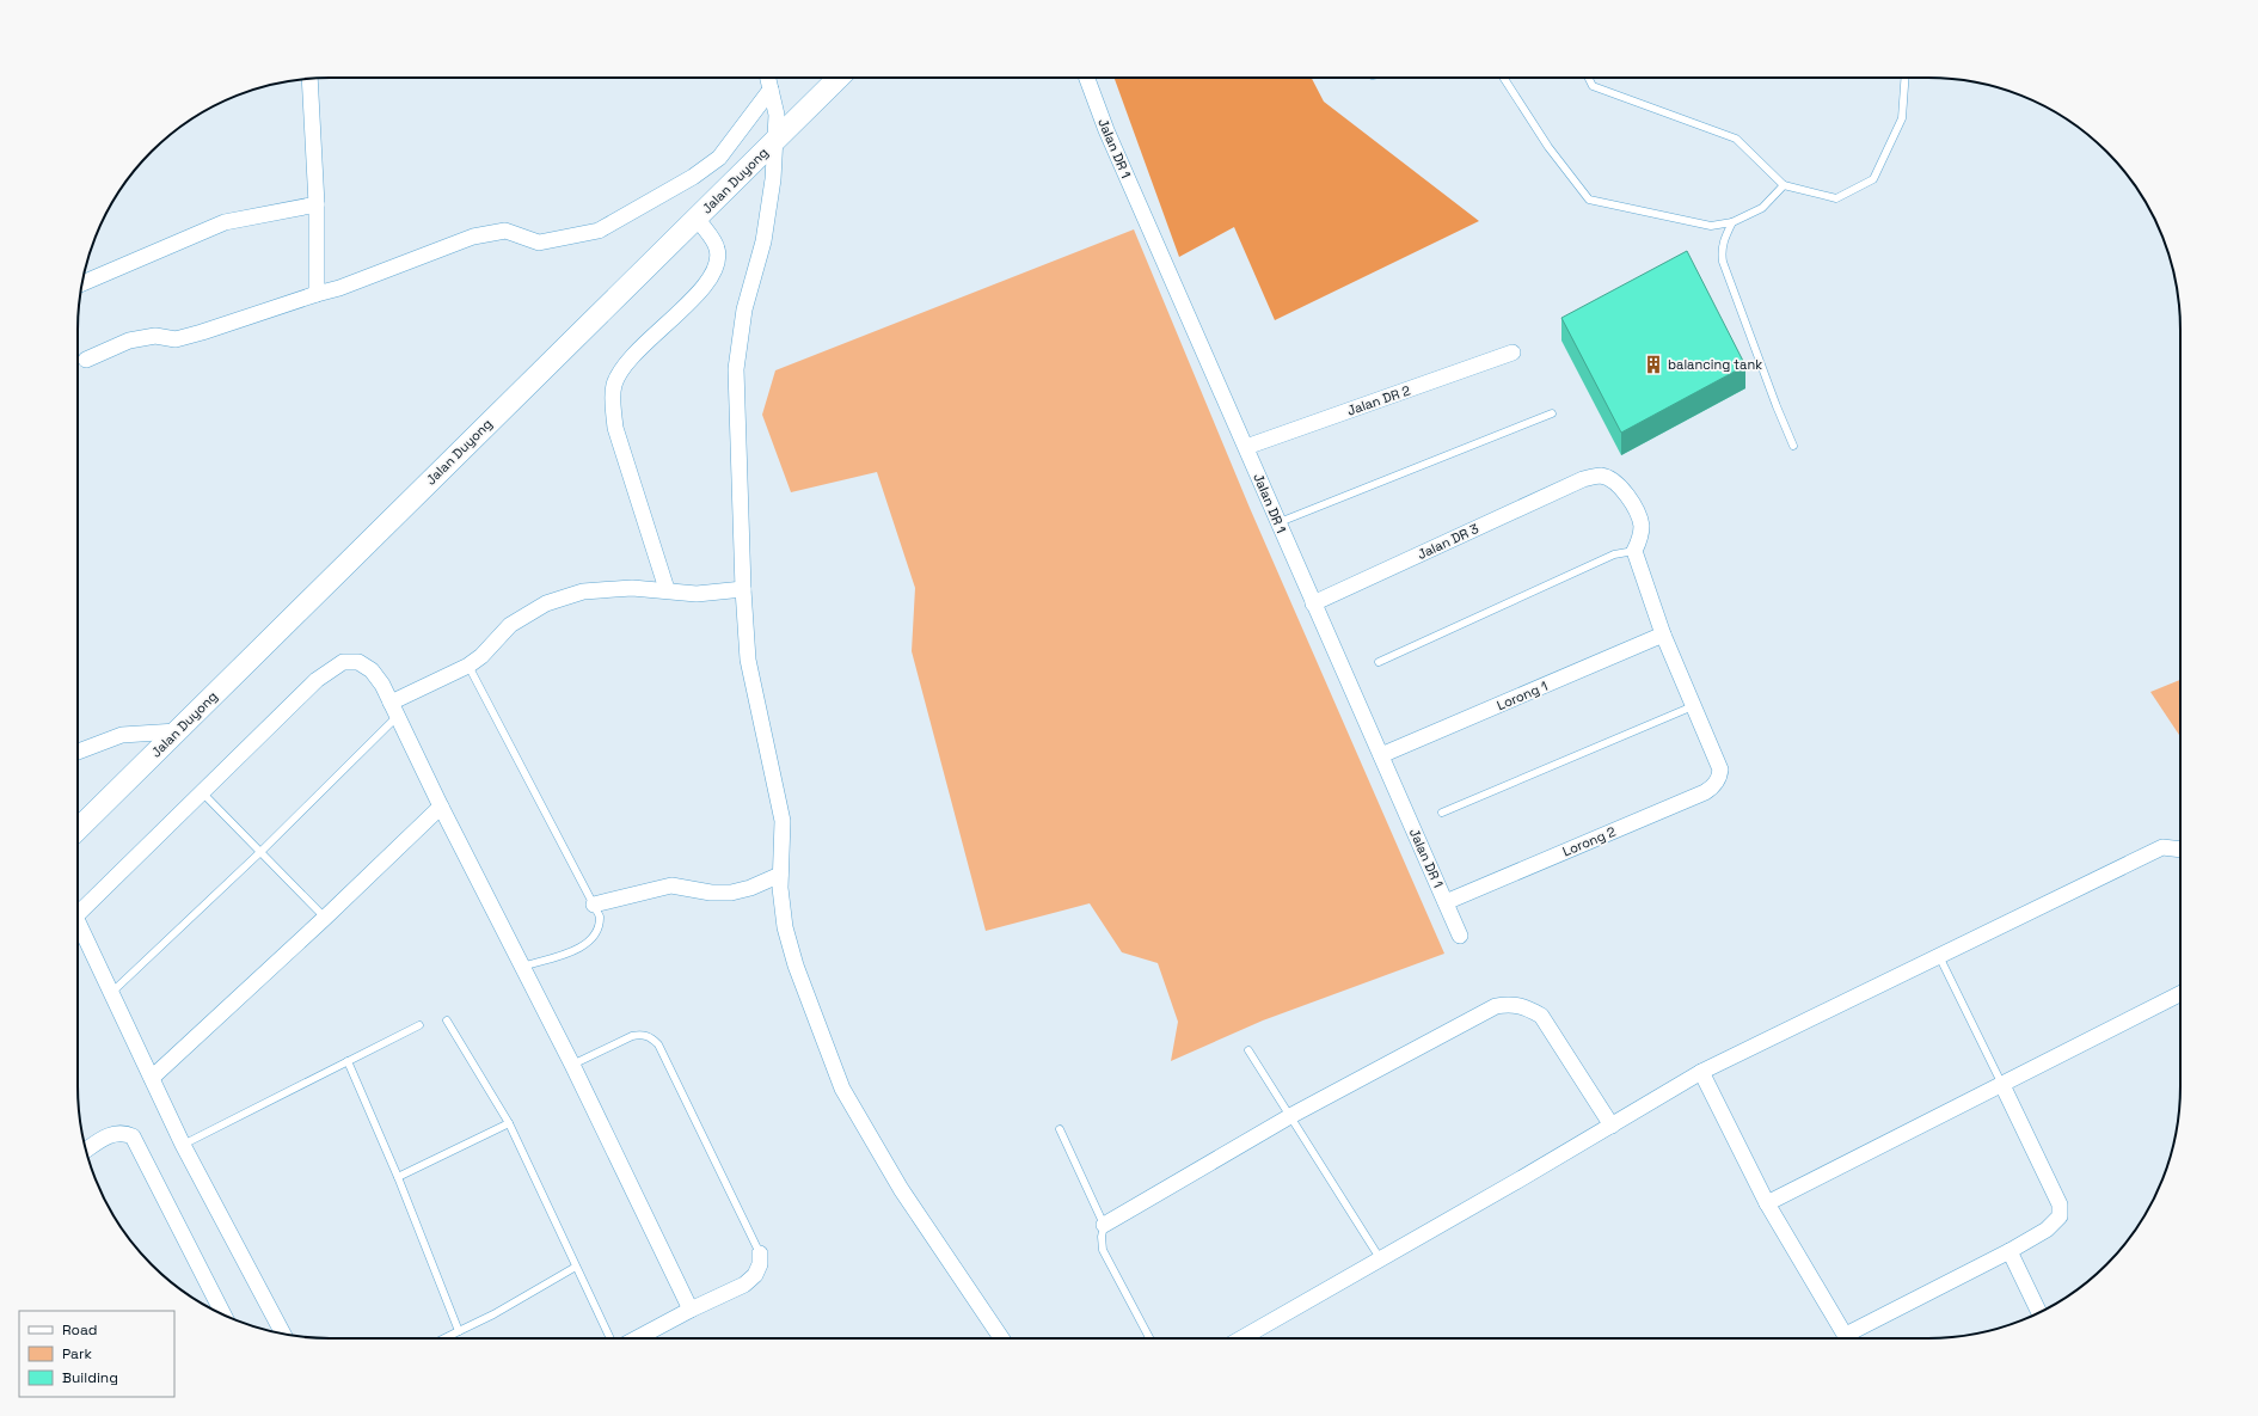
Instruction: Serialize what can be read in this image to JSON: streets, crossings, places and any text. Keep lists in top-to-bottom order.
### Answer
{
  "streets": {
    "main road": ["Jalan Duyong"],
    "street": [
      "Jalan DR 1",
      "Jalan DR 2",
      "Jalan DR 3",
      "Lorong 1",
      "Lorong 2"
    ]
  },
  "crossings": [
    ["Jalan DR 1", "Jalan DR 2"],
    ["Jalan DR 1", "Jalan DR 3"],
    ["Jalan DR 1", "Lorong 1"],
    ["Jalan DR 1", "Lorong 2"]
  ],
  "places": {
    "building": ["balancing tank"]
  },
  "legend": ["Road", "Park", "Building"]
}
